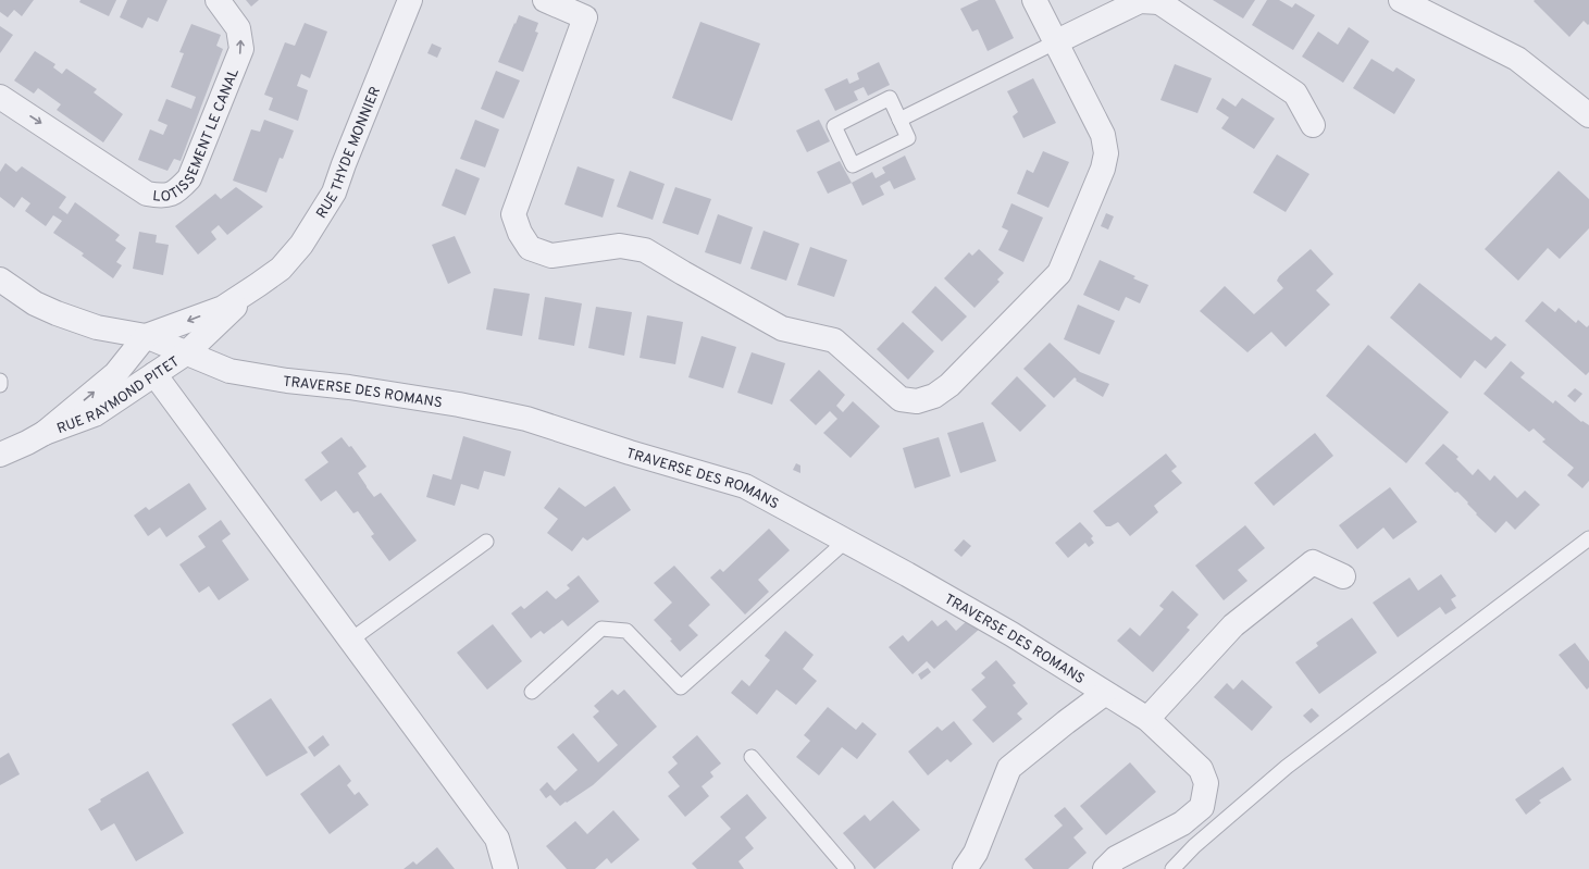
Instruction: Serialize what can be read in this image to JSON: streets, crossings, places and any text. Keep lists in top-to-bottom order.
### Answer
{
  "streets": {
    "street": [
      "LOTISSEMENT LE CANAL",
      "RUE THYDE MONNIER",
      "TRAVERSE DES ROMANS",
      "RUE RAYMOND PITET"
    ]
  },
  "crossings": [
    ["RUE THYDE MONNIER", "TRAVERSE DES ROMANS"],
    ["RUE THYDE MONNIER", "RUE RAYMOND PITET"],
    ["TRAVERSE DES ROMANS", "RUE RAYMOND PITET"]
  ]
}
